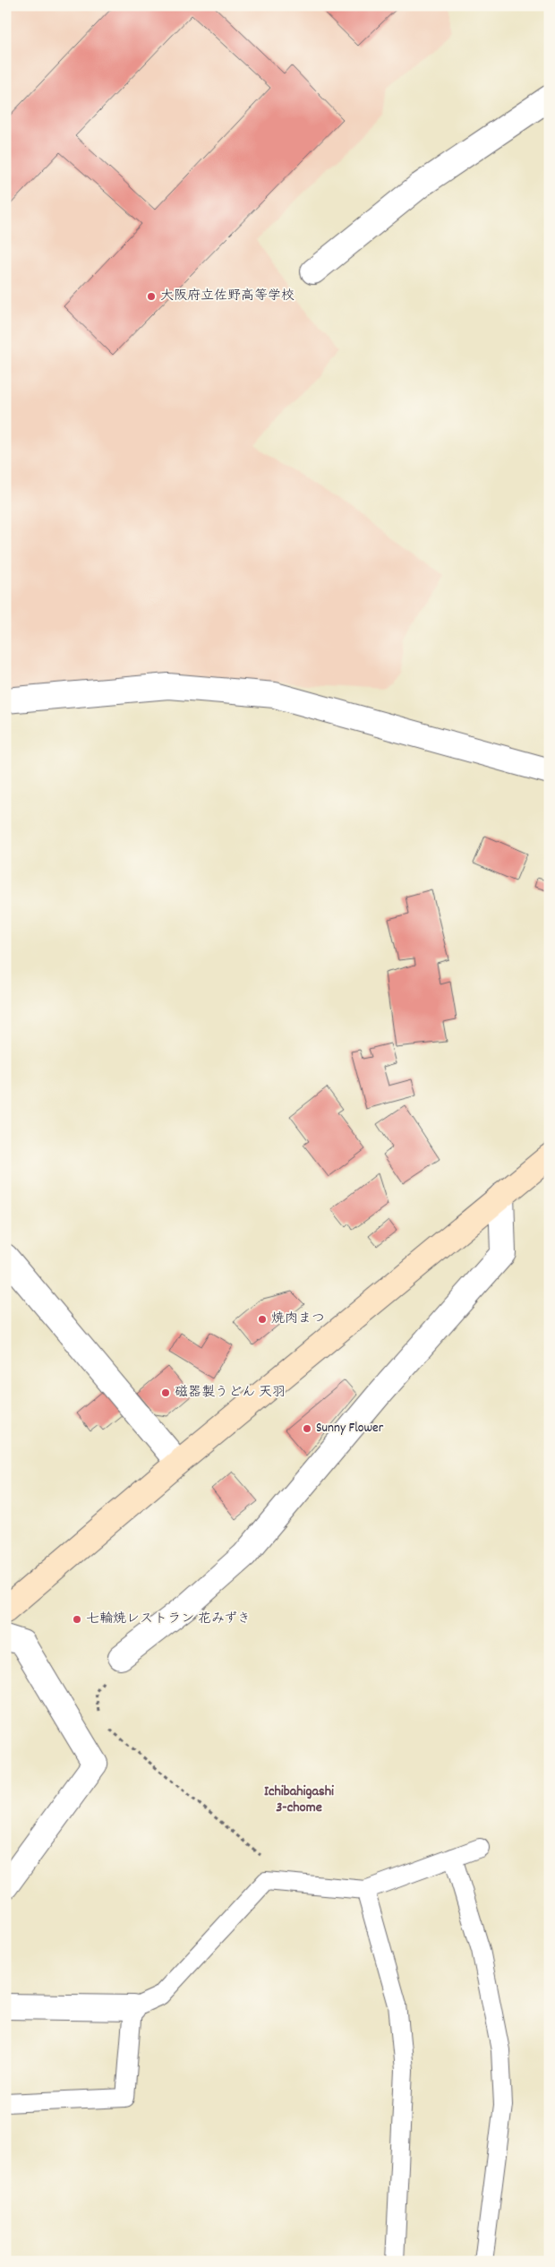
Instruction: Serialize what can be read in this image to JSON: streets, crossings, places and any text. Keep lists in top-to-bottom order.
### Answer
{
  "districts": ["Ichibahigashi 3-chome"],
  "places": [
    "大阪府立佐野高等学校",
    "焼肉まつ",
    "磁器製うどん 天羽",
    "Sunny Flower",
    "七輪焼レストラン 花みずき"
  ]
}
